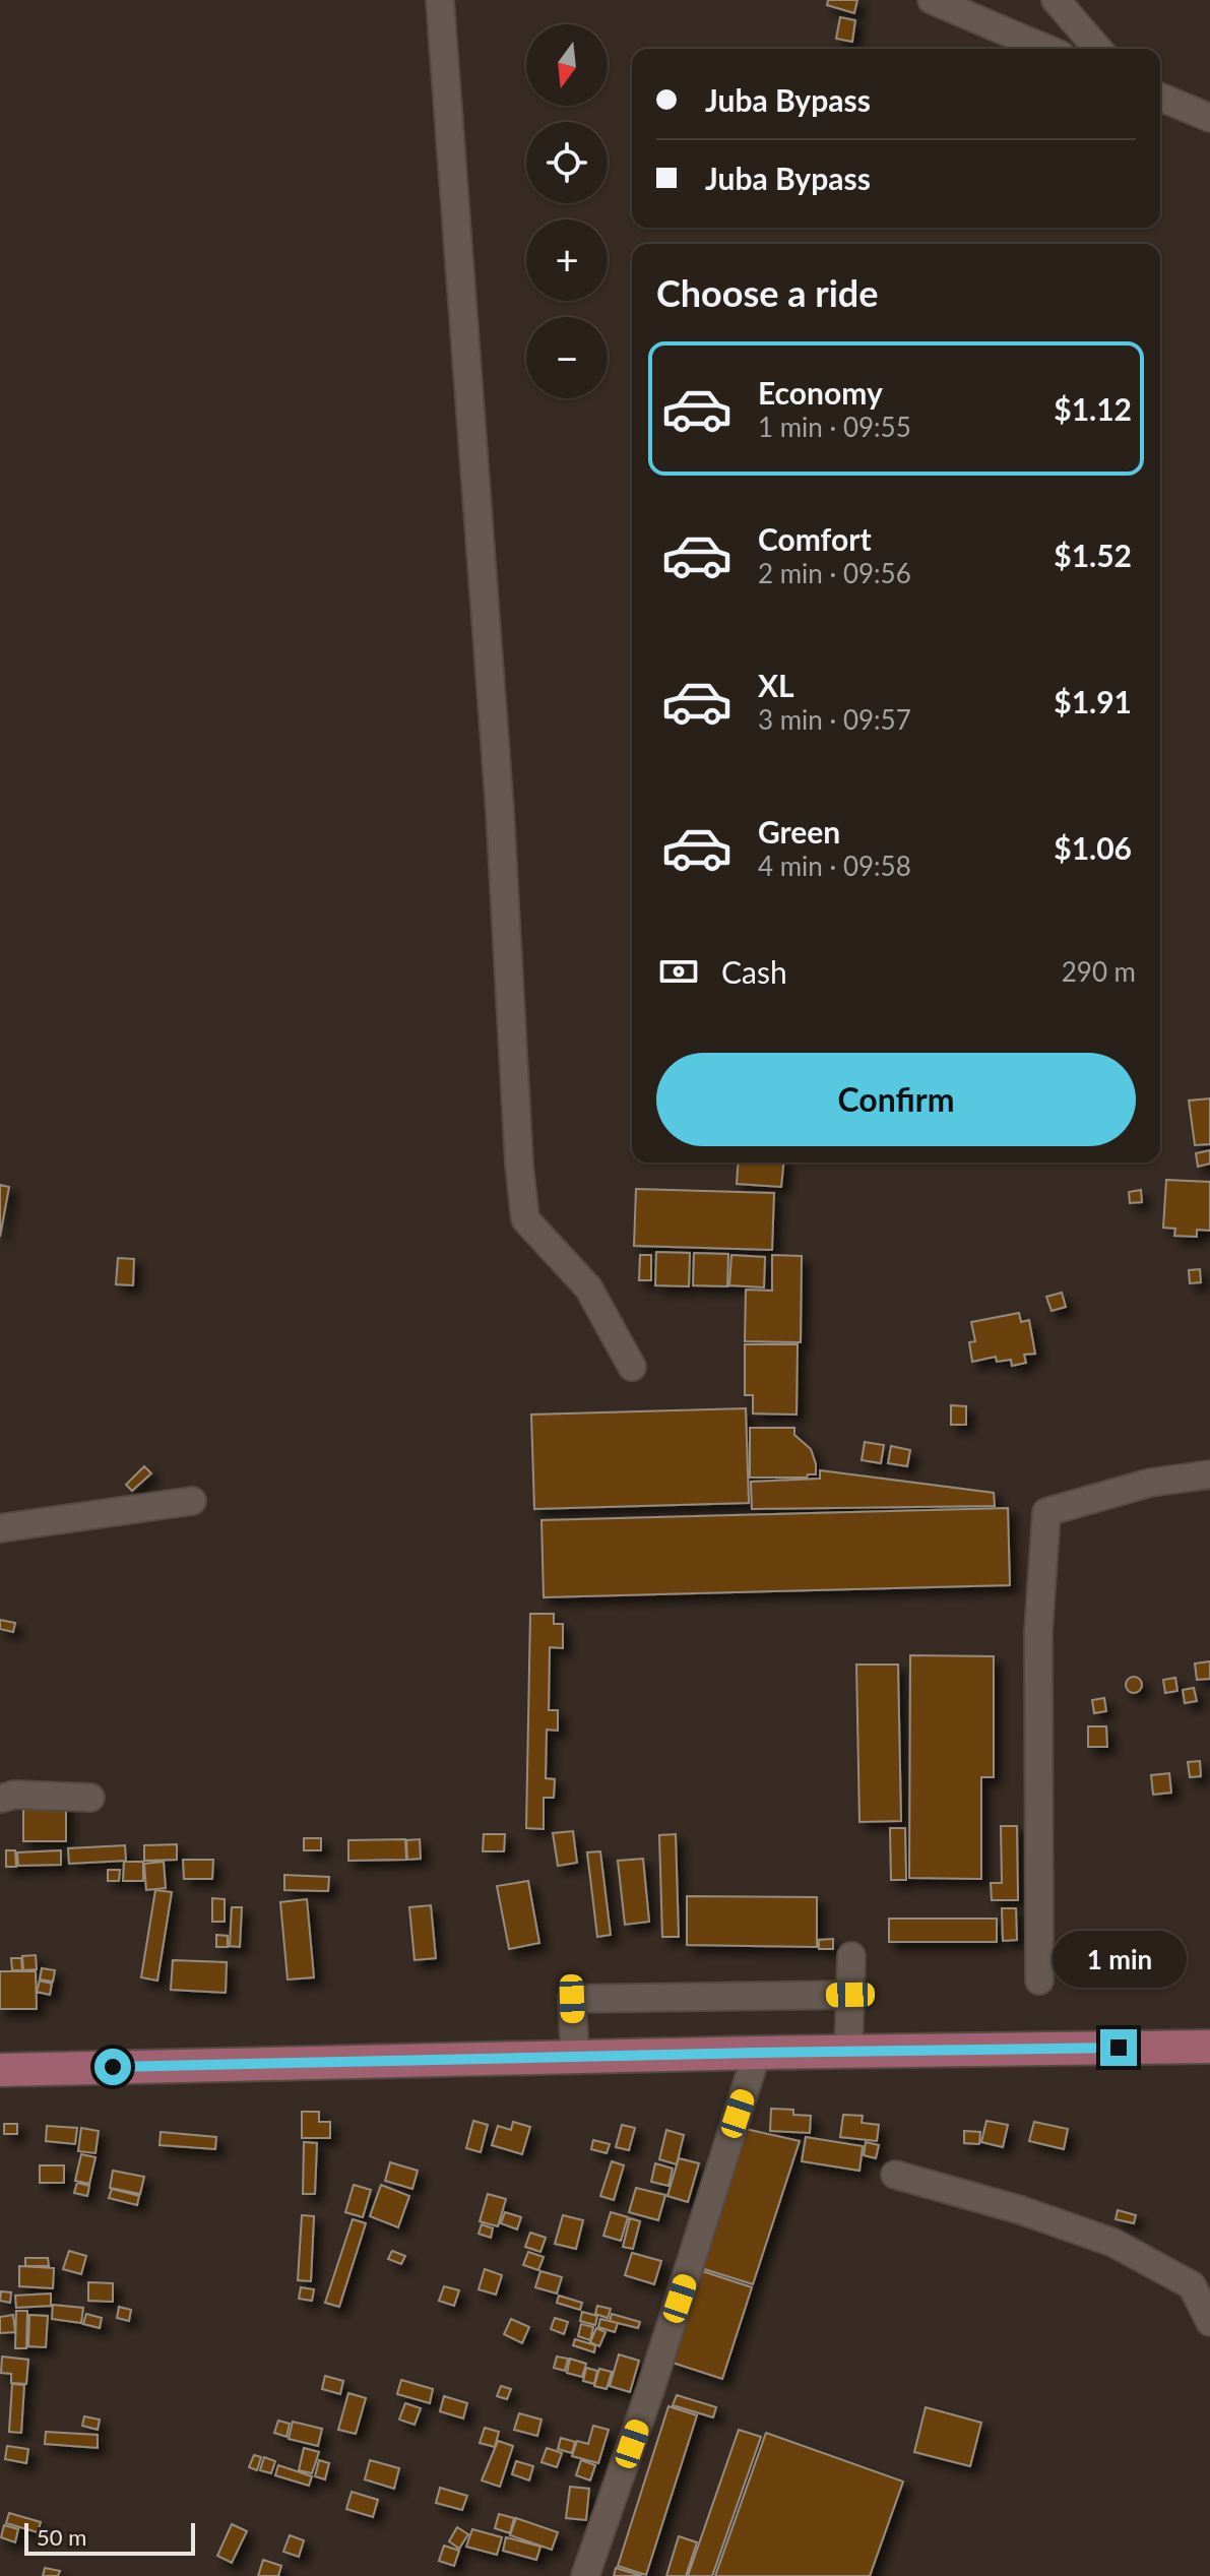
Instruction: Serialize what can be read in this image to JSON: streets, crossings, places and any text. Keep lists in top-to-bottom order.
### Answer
{
  "scale_bar": "50 m",
  "north": "bottom",
  "page": {
    "map_buttons": ["+", "−"],
    "banner": ["Juba Bypass", "Juba Bypass"],
    "heading": "Choose a ride",
    "list": [
      {
        "name": "Economy",
        "note": "1 min · 09:55",
        "value": "$1.12"
      },
      {
        "name": "Comfort",
        "note": "2 min · 09:56",
        "value": "$1.52"
      },
      {
        "name": "XL",
        "note": "3 min · 09:57",
        "value": "$1.91"
      },
      {
        "name": "Green",
        "note": "4 min · 09:58",
        "value": "$1.06"
      }
    ],
    "pay": ["Cash", "290 m"],
    "buttons": "Confirm",
    "bubble": "1 min",
    "scale": "50 m"
  }
}
